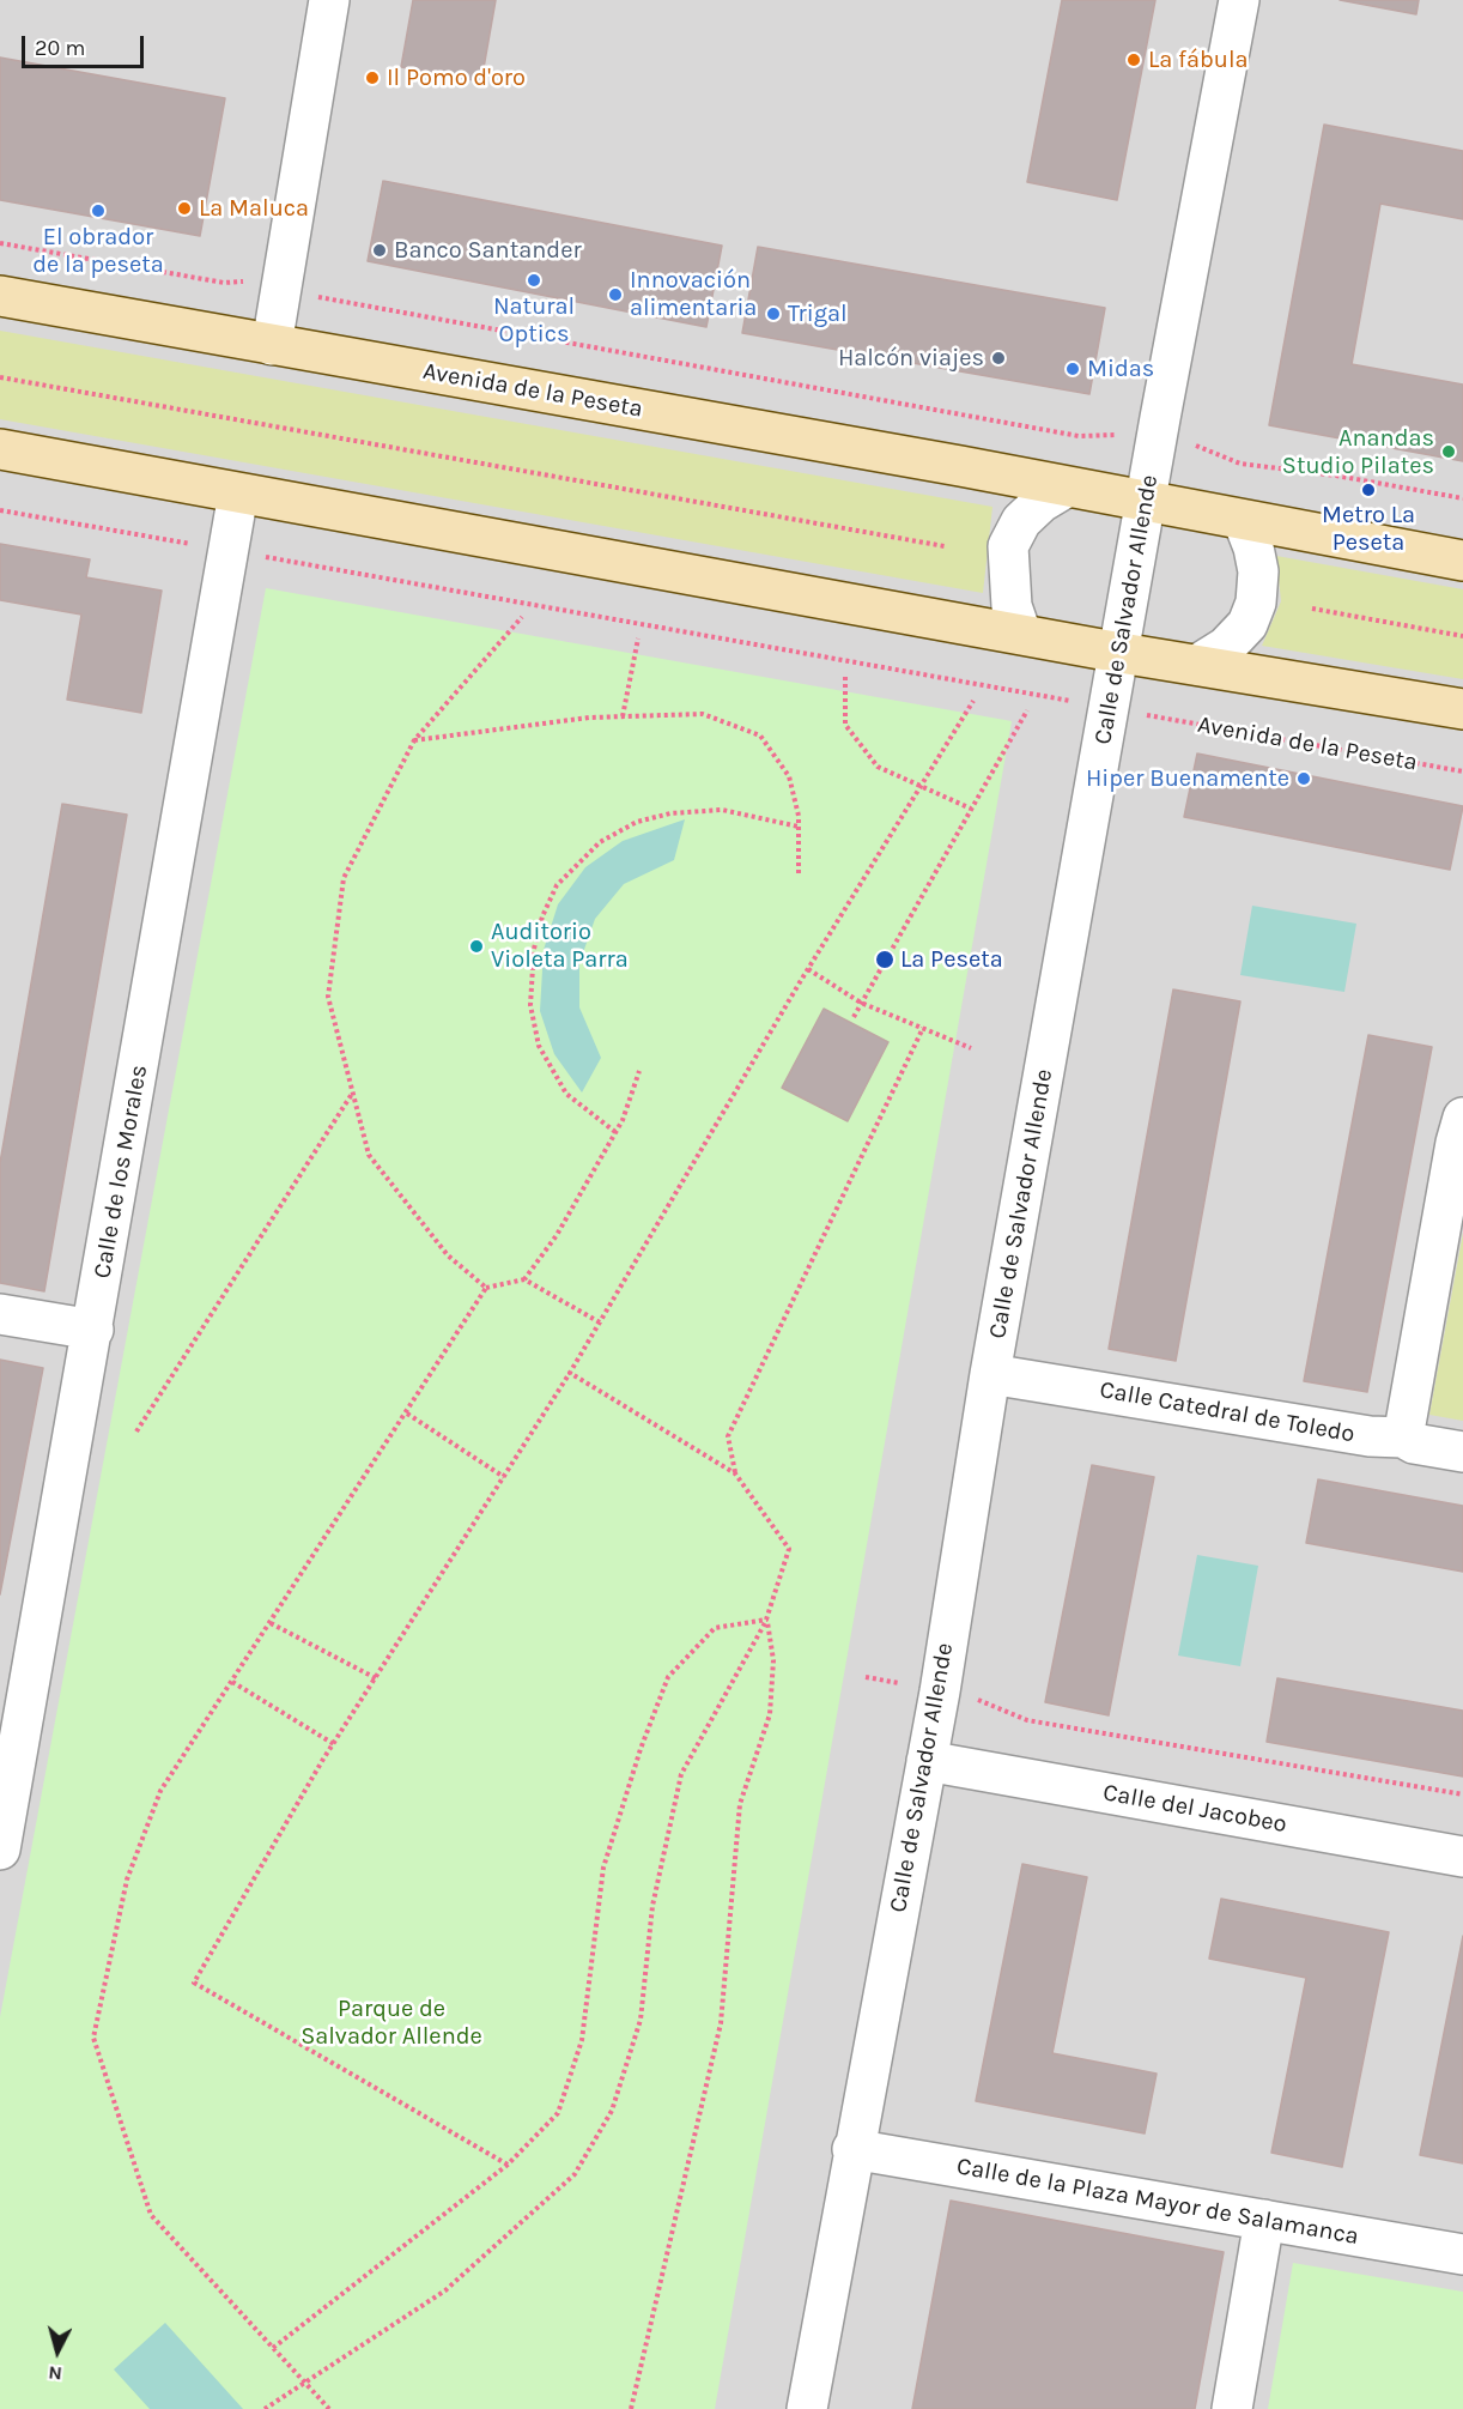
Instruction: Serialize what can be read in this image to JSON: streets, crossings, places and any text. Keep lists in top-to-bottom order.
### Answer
{
  "streets": {
    "street": [
      "Avenida de la Peseta",
      "Calle de Salvador Allende",
      "Calle de los Morales",
      "Calle Catedral de Toledo",
      "Calle del Jacobeo",
      "Calle de la Plaza Mayor de Salamanca"
    ]
  },
  "crossings": [
    ["Avenida de la Peseta", "Calle de Salvador Allende"],
    ["Calle de Salvador Allende", "Calle Catedral de Toledo"],
    ["Calle de Salvador Allende", "Calle del Jacobeo"],
    ["Calle de Salvador Allende", "Calle de la Plaza Mayor de Salamanca"]
  ],
  "parks": ["Parque de Salvador Allende"],
  "places": [
    "La fábula",
    "Il Pomo d'oro",
    "La Maluca",
    "El obrador de la peseta",
    "Banco Santander",
    "Natural Optics",
    "Innovación alimentaria",
    "Trigal",
    "Halcón viajes",
    "Midas",
    "Anandas Studio Pilates",
    "Metro La Peseta",
    "Hiper Buenamente",
    "Auditorio Violeta Parra",
    "La Peseta"
  ],
  "scale_bar": "20 m",
  "north": "bottom"
}
